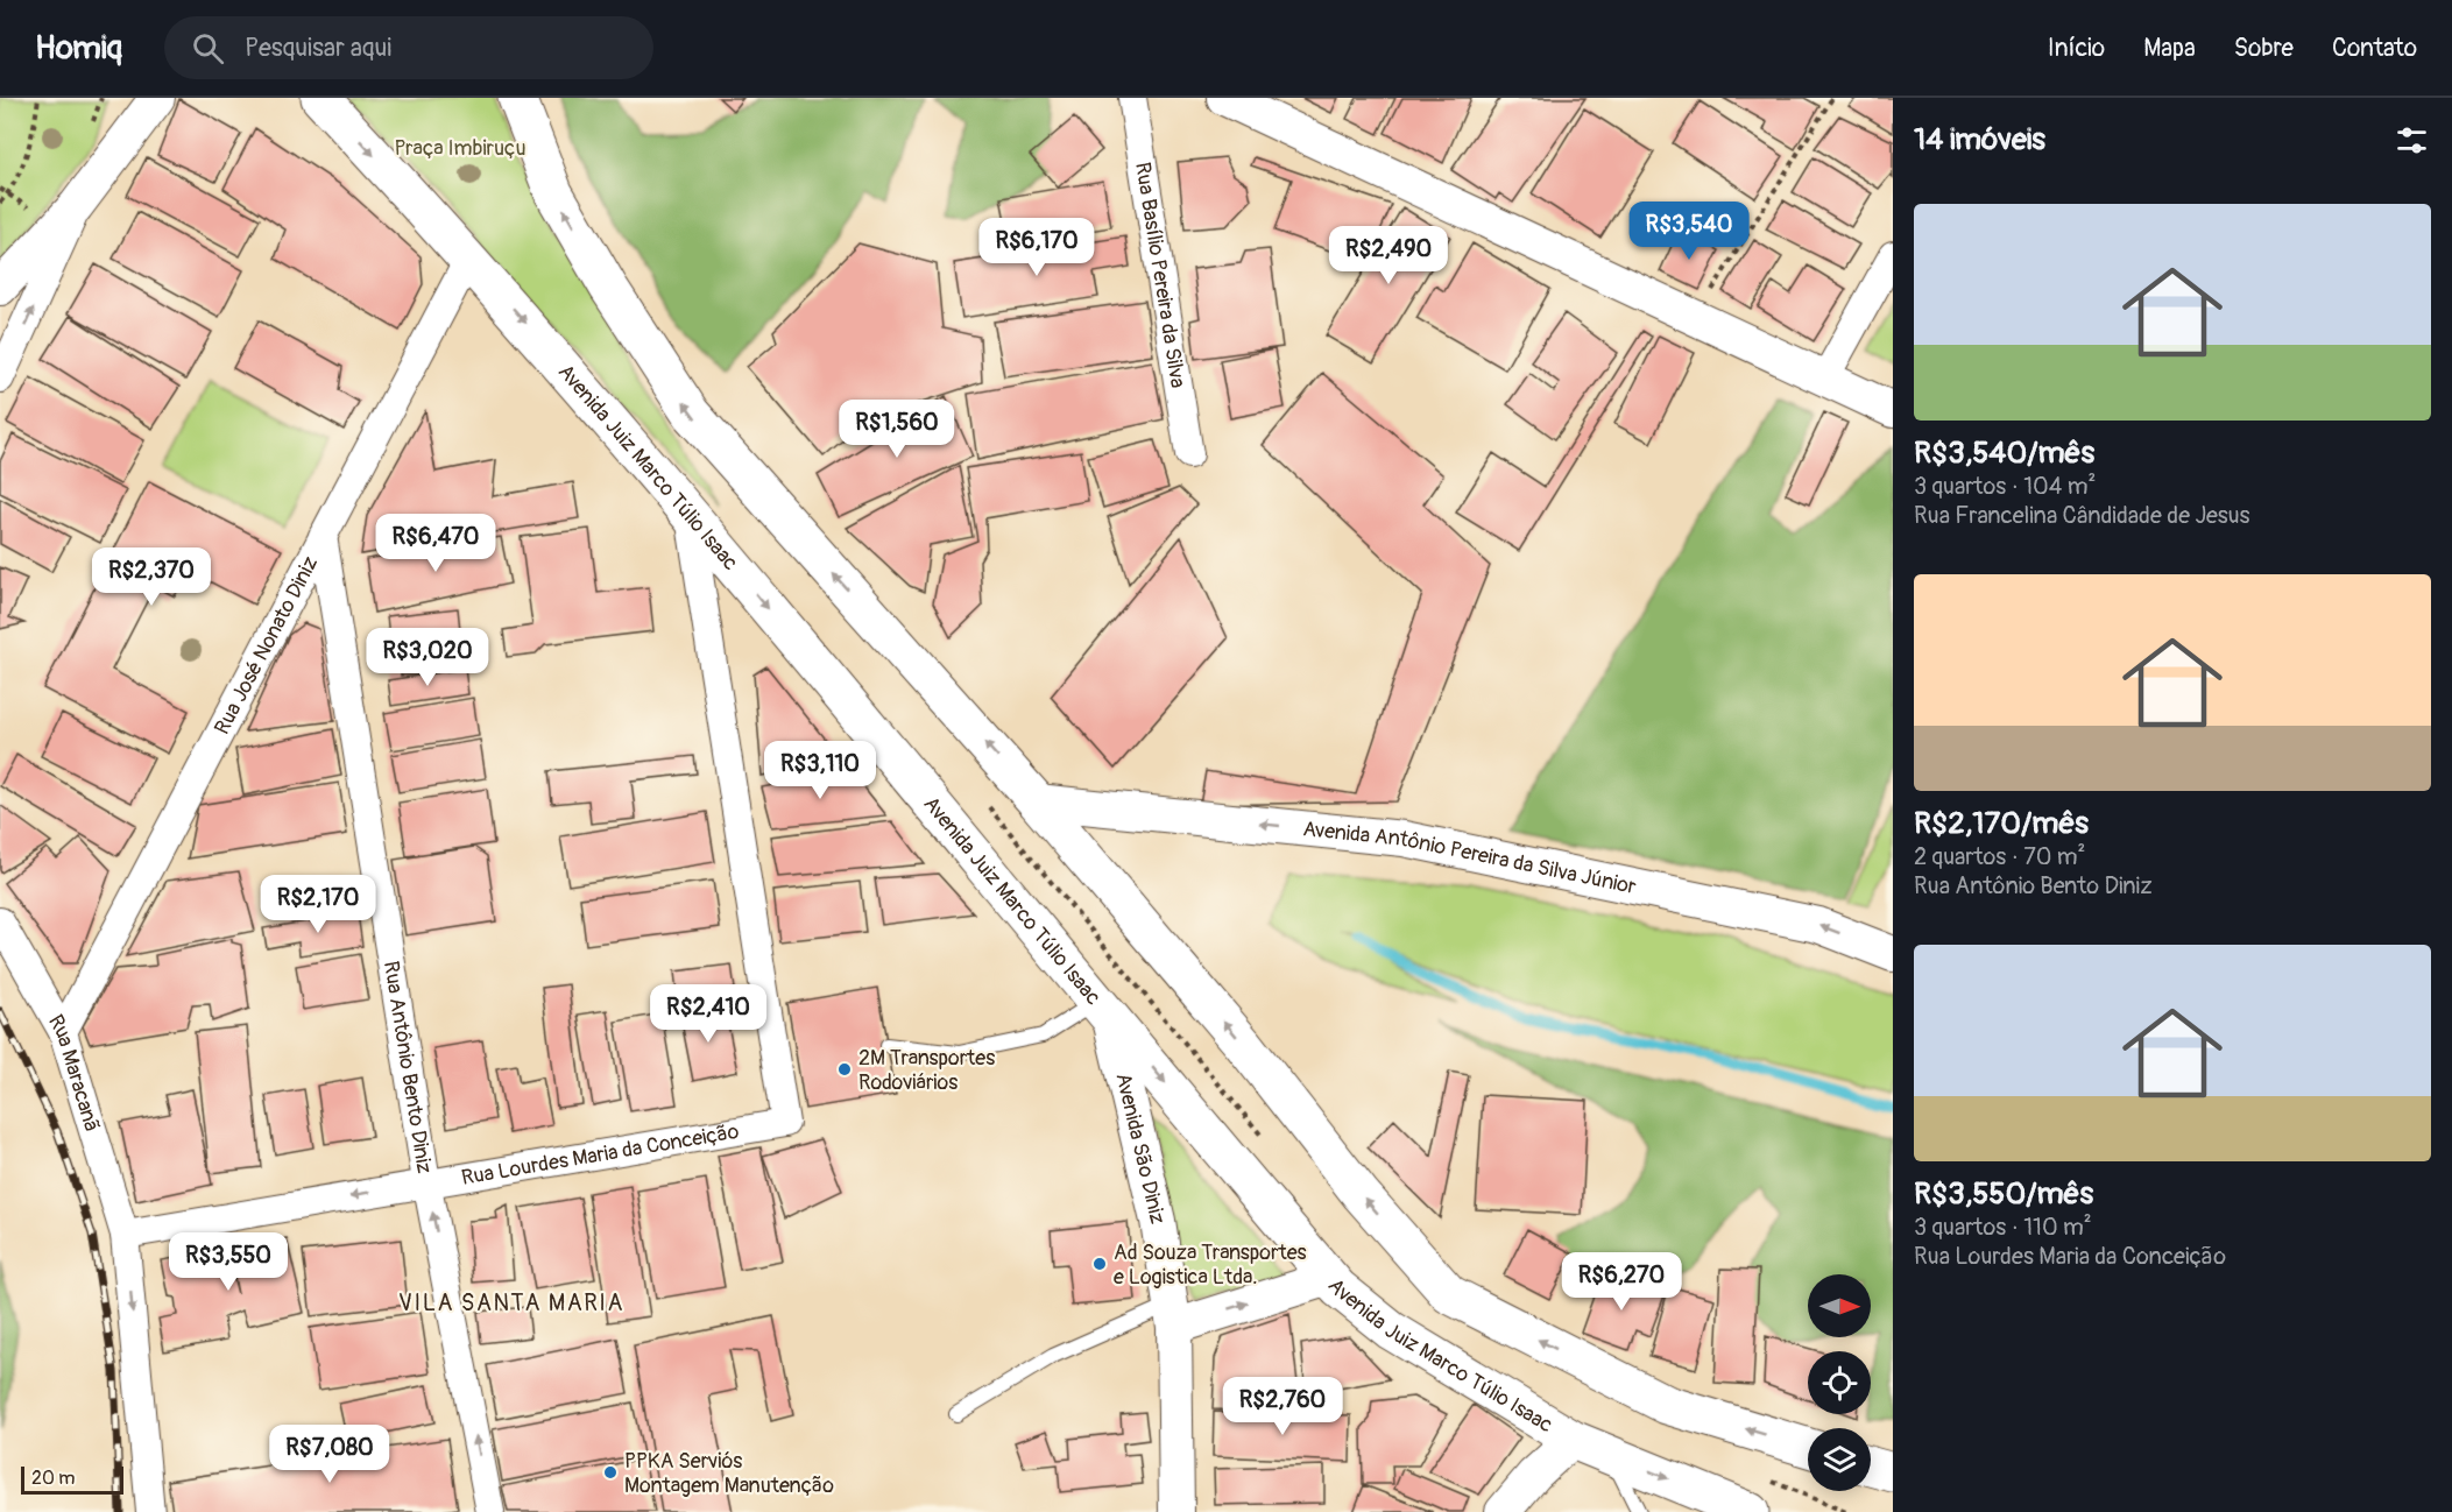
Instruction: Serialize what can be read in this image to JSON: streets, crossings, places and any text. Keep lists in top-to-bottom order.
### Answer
{
  "streets": {
    "main road": ["Avenida Juiz Marco Túlio Isaac"],
    "street": [
      "Rua Basílio Pereira da Silva",
      "Rua José Nonato Diniz",
      "Avenida Antônio Pereira da Silva Júnior",
      "Rua Antônio Bento Diniz",
      "Rua Maracanã",
      "Avenida São Diniz",
      "Rua Lourdes Maria da Conceição"
    ]
  },
  "crossings": [
    ["Avenida Juiz Marco Túlio Isaac", "Rua José Nonato Diniz"],
    ["Avenida Juiz Marco Túlio Isaac", "Avenida São Diniz"],
    ["Avenida Juiz Marco Túlio Isaac", "Rua Lourdes Maria da Conceição"],
    ["Rua José Nonato Diniz", "Rua Antônio Bento Diniz"],
    ["Rua José Nonato Diniz", "Rua Maracanã"],
    ["Rua Antônio Bento Diniz", "Rua Lourdes Maria da Conceição"],
    ["Rua Maracanã", "Rua Lourdes Maria da Conceição"]
  ],
  "one_way": ["Avenida Antônio Pereira da Silva Júnior", "Rua Maracanã"],
  "districts": ["VILA SANTA MARIA"],
  "parks": ["Praça Imbiruçu"],
  "places": ["2M Transportes Rodoviários", "Ad Souza Transportes e Logistica Ltda.", "PPKA Serviós Montagem Manutenção"],
  "scale_bar": "20 m",
  "north": "right",
  "page": {
    "header": "Homiq",
    "search": "Pesquisar aqui",
    "nav": [
      "Início",
      "Mapa",
      "Sobre",
      "Contato"
    ],
    "heading": "14 imóveis",
    "list": [
      {
        "name": "R$3,540/mês",
        "note": "3 quartos · 104 m² · Rua Francelina Cândidade de Jesus"
      },
      {
        "name": "R$2,170/mês",
        "note": "2 quartos · 70 m² · Rua Antônio Bento Diniz"
      },
      {
        "name": "R$3,550/mês",
        "note": "3 quartos · 110 m² · Rua Lourdes Maria da Conceição"
      }
    ],
    "price": [
      "R$3,540",
      "R$6,170",
      "R$2,490",
      "R$1,560",
      "R$6,470",
      "R$2,370",
      "R$3,020",
      "R$3,110",
      "R$2,170",
      "R$2,410",
      "R$3,550",
      "R$6,270",
      "R$2,760",
      "R$7,080"
    ],
    "scale": "20 m"
  }
}
